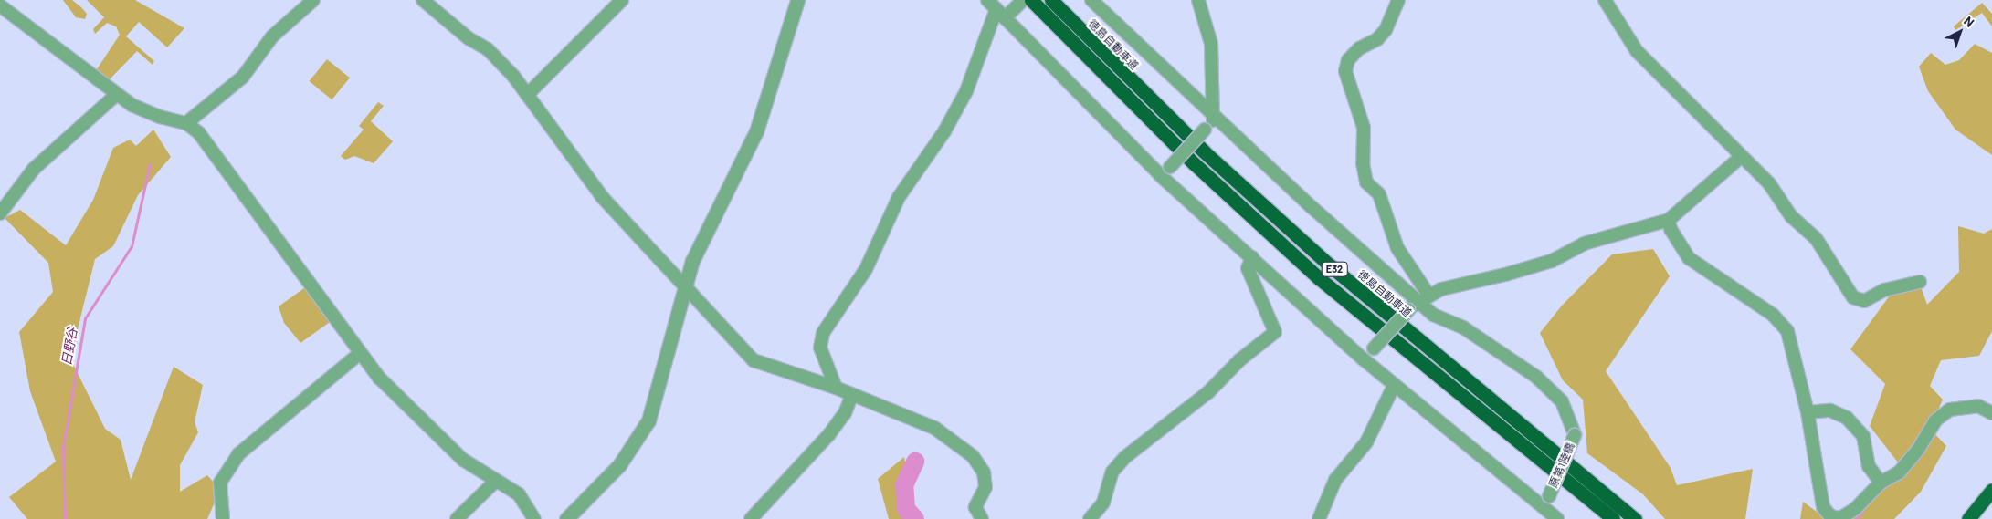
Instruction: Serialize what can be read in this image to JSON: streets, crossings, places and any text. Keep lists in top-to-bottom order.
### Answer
{
  "streets": {
    "highway": ["徳島自動車道", "E32"],
    "street": ["原第1陸橋"]
  },
  "water": ["日野谷"],
  "north": "top right"
}
